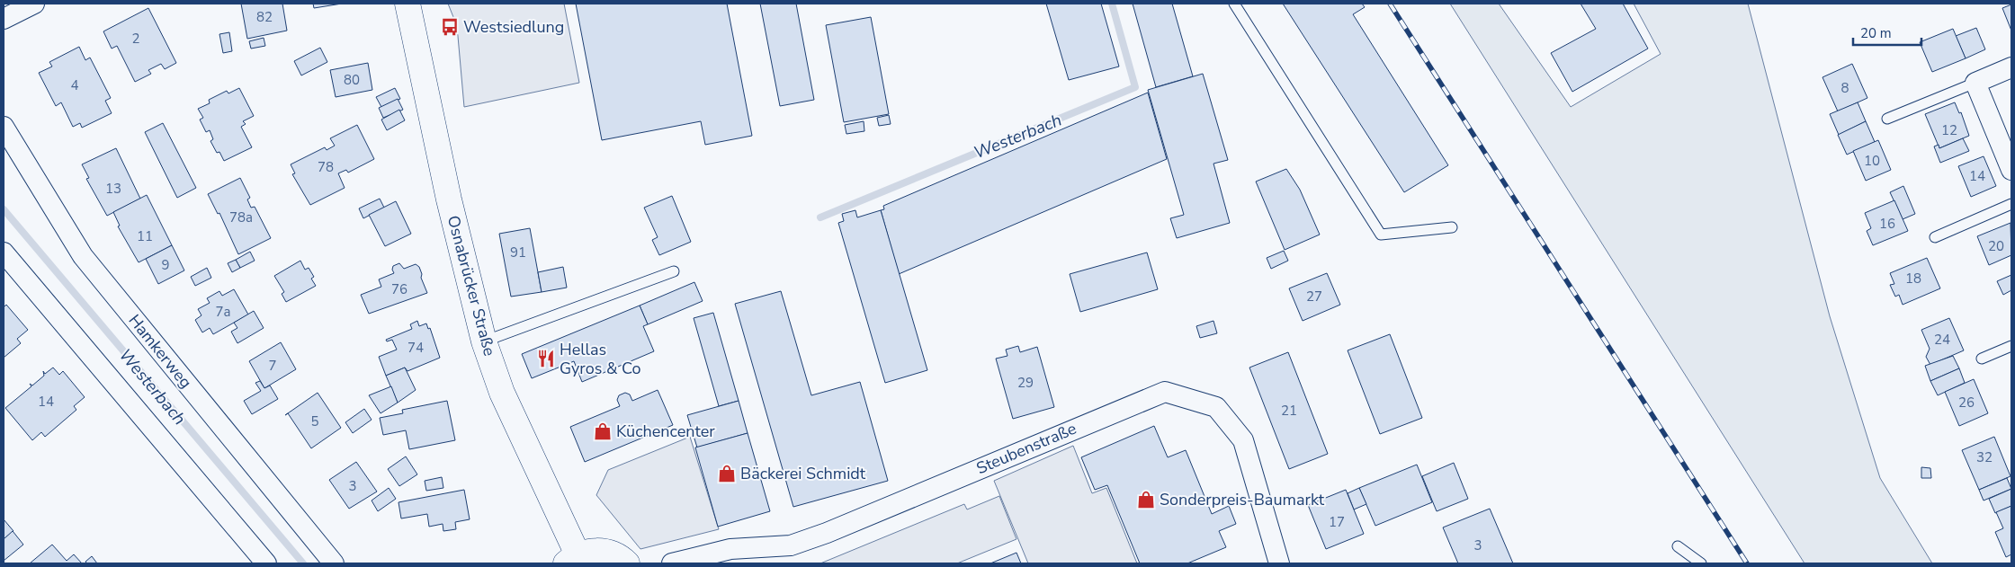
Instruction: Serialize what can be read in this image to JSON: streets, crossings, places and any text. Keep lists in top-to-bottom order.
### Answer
{
  "streets": {
    "main road": ["Osnabrücker Straße"],
    "street": ["Hamkerweg", "Steubenstraße"]
  },
  "water": ["Westerbach"],
  "places": {
    "bus stop": ["Westsiedlung"],
    "restaurant": ["Hellas Gyros & Co"],
    "shop": ["Küchencenter", "Bäckerei Schmidt", "Sonderpreis-Baumarkt"]
  },
  "house_numbers": [
    "82",
    "2",
    "80",
    "4",
    "8",
    "12",
    "10",
    "78",
    "14",
    "13",
    "78a",
    "16",
    "11",
    "20",
    "91",
    "9",
    "18",
    "76",
    "27",
    "7a",
    "24",
    "74",
    "7",
    "29",
    "14",
    "26",
    "21",
    "5",
    "32",
    "3",
    "17",
    "3"
  ],
  "scale_bar": "20 m"
}
